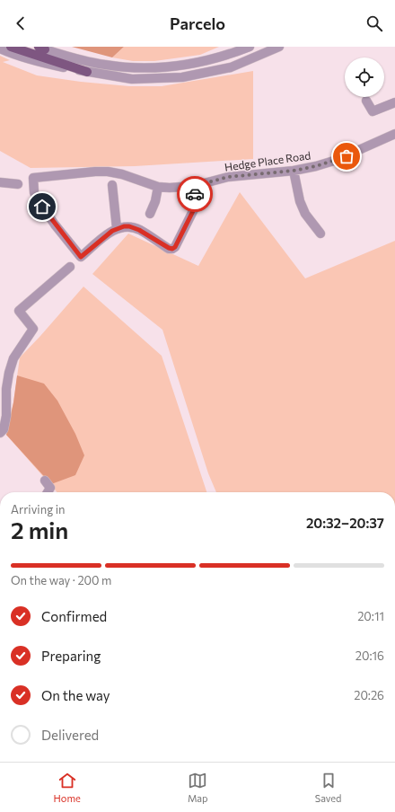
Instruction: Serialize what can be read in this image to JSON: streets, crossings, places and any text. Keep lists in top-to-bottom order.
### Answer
{
  "streets": {
    "street": ["Hedge Place Road"]
  },
  "page": {
    "header": "Parcelo",
    "heading": ["2 min", "Arriving in", "20:32–20:37"],
    "bar": "On the way · 200 m",
    "list": [
      ["Confirmed", "20:11"],
      ["Preparing", "20:16"],
      ["On the way", "20:26"],
      "Delivered"
    ],
    "tabs": ["Home", "Map", "Saved"]
  }
}
